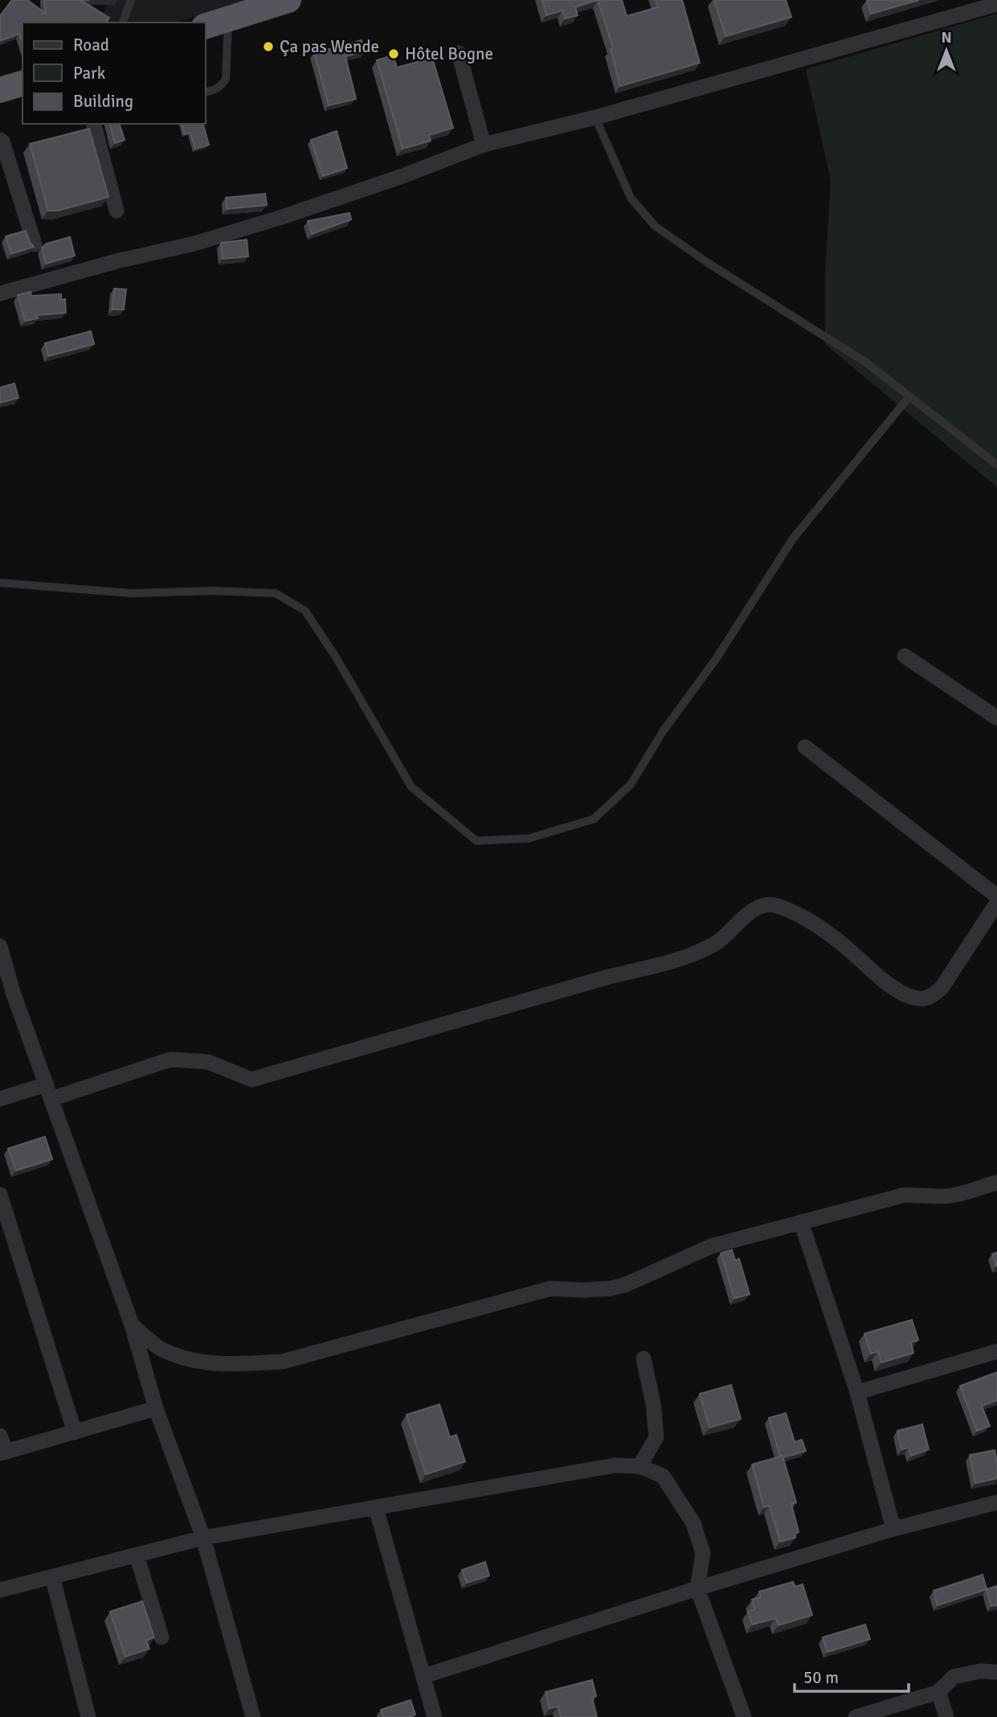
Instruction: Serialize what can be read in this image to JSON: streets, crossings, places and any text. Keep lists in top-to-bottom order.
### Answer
{
  "places": ["Ça pas Wende", "Hôtel Bogne"],
  "legend": ["Road", "Park", "Building"],
  "scale_bar": "50 m",
  "north": "top"
}
